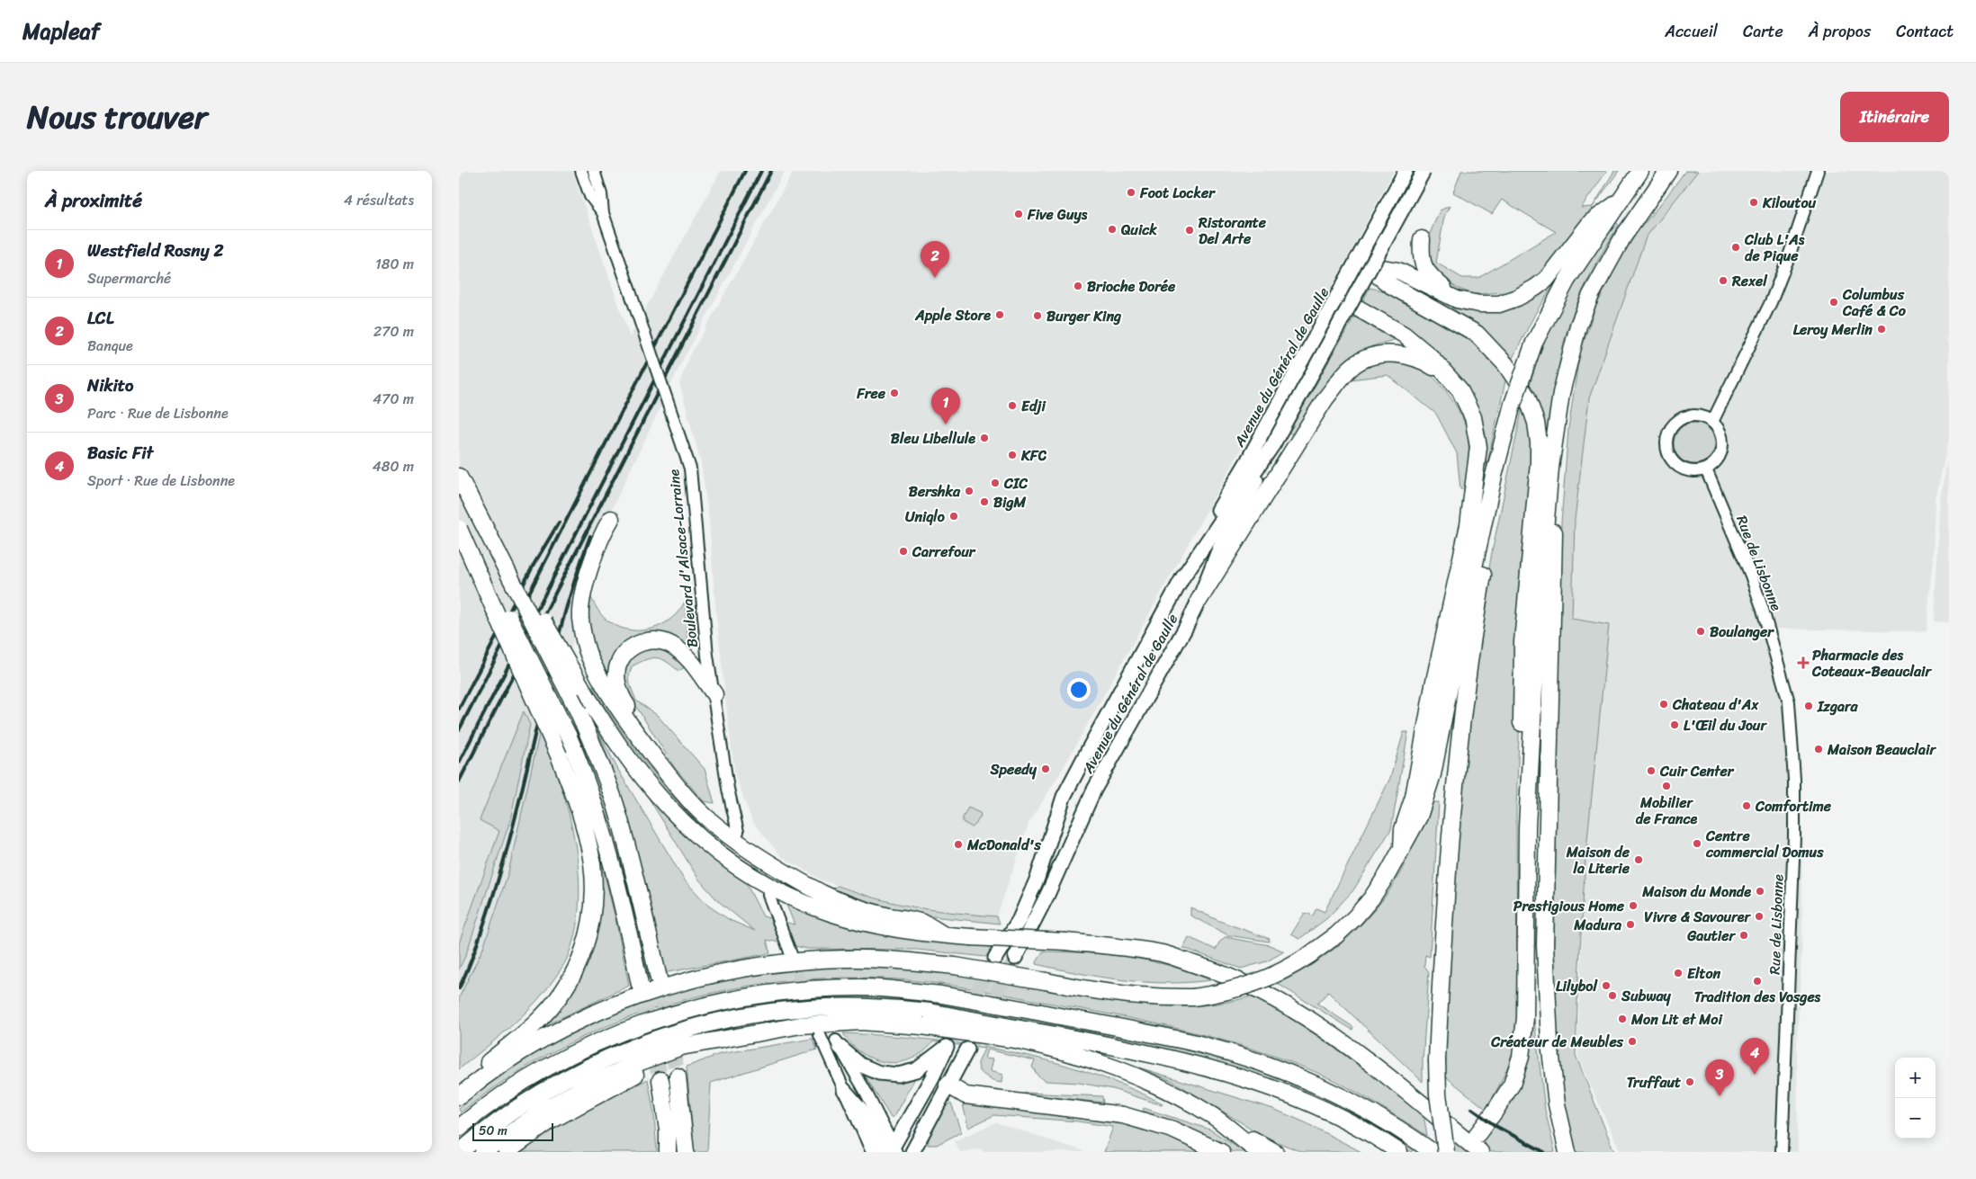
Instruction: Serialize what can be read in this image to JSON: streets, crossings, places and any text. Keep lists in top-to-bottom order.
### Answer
{
  "streets": {
    "main road": ["Avenue du Général de Gaulle"],
    "street": ["Boulevard d'Alsace-Lorraine", "Rue de Lisbonne"]
  },
  "places": {
    "other": [
      "Foot Locker",
      "Kiloutou",
      "Five Guys",
      "Quick",
      "Ristorante Del Arte",
      "Club L'As de Pique",
      "Rexel",
      "Brioche Dorée",
      "Columbus Café & Co",
      "Apple Store",
      "Burger King",
      "Leroy Merlin",
      "Free",
      "Edji",
      "Bleu Libellule",
      "KFC",
      "CIC",
      "Bershka",
      "BigM",
      "Uniqlo",
      "Carrefour",
      "Boulanger",
      "Chateau d'Ax",
      "Izgara",
      "L'Œil du Jour",
      "Maison Beauclair",
      "Speedy",
      "Cuir Center",
      "Mobilier de France",
      "Comfortime",
      "Centre commercial Domus",
      "McDonald's",
      "Maison de la Literie",
      "Maison du Monde",
      "Prestigious Home",
      "Vivre & Savourer",
      "Madura",
      "Gautier",
      "Elton",
      "Tradition des Vosges",
      "Lilybol",
      "Subway",
      "Mon Lit et Moi",
      "Créateur de Meubles",
      "Truffaut"
    ],
    "health": ["Pharmacie des Coteaux-Beauclair"]
  },
  "scale_bar": "50 m",
  "page": {
    "header": "Mapleaf",
    "nav": [
      "Accueil",
      "Carte",
      "À propos",
      "Contact"
    ],
    "title": "Nous trouver",
    "buttons": "Itinéraire",
    "heading": ["À proximité", "4 résultats"],
    "list": [
      {
        "mark": "1",
        "name": "Westfield Rosny 2",
        "note": "Supermarché",
        "value": "180 m"
      },
      {
        "mark": "2",
        "name": "LCL",
        "note": "Banque",
        "value": "270 m"
      },
      {
        "mark": "3",
        "name": "Nikito",
        "note": "Parc · Rue de Lisbonne",
        "value": "470 m"
      },
      {
        "mark": "4",
        "name": "Basic Fit",
        "note": "Sport · Rue de Lisbonne",
        "value": "480 m"
      }
    ],
    "pins": [
      "2",
      "1",
      "4",
      "3"
    ],
    "map_buttons": ["+", "−"],
    "scale": "50 m"
  }
}
